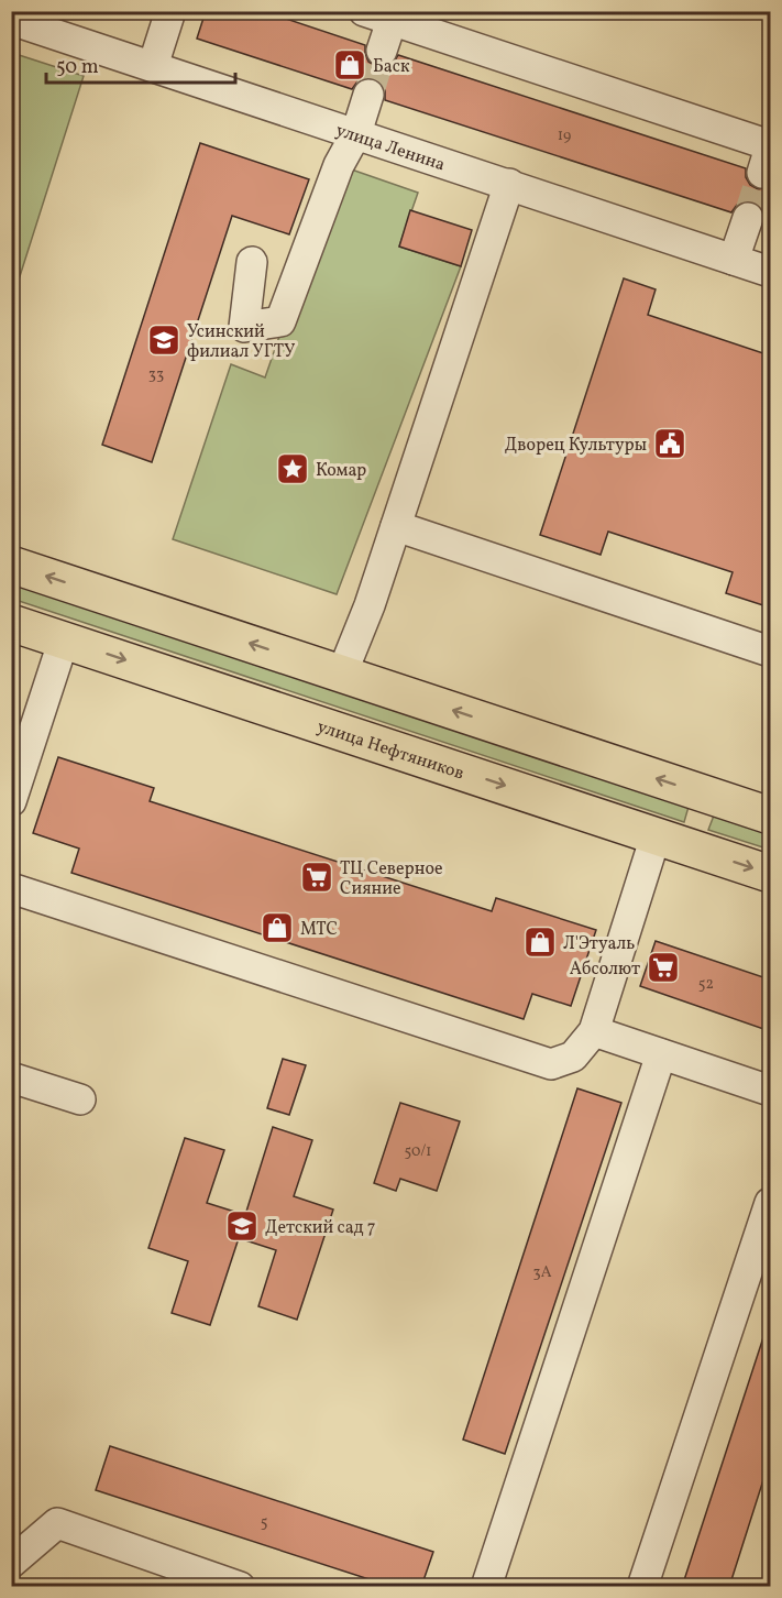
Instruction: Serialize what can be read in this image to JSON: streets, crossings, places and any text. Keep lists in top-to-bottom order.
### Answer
{
  "streets": {
    "main road": ["улица Нефтяников"],
    "street": ["улица Ленина"]
  },
  "places": {
    "shop": ["Баск", "МТС", "Л'Этуаль"],
    "school or university": ["Усинский филиал УГТУ", "Детский сад 7"],
    "public building": ["Дворец Культуры"],
    "place": ["Комар"],
    "supermarket": ["ТЦ Северное Сияние", "Абсолют"]
  },
  "house_numbers": [
    "19",
    "33",
    "52",
    "50/1",
    "3А",
    "5"
  ],
  "scale_bar": "50 m"
}
